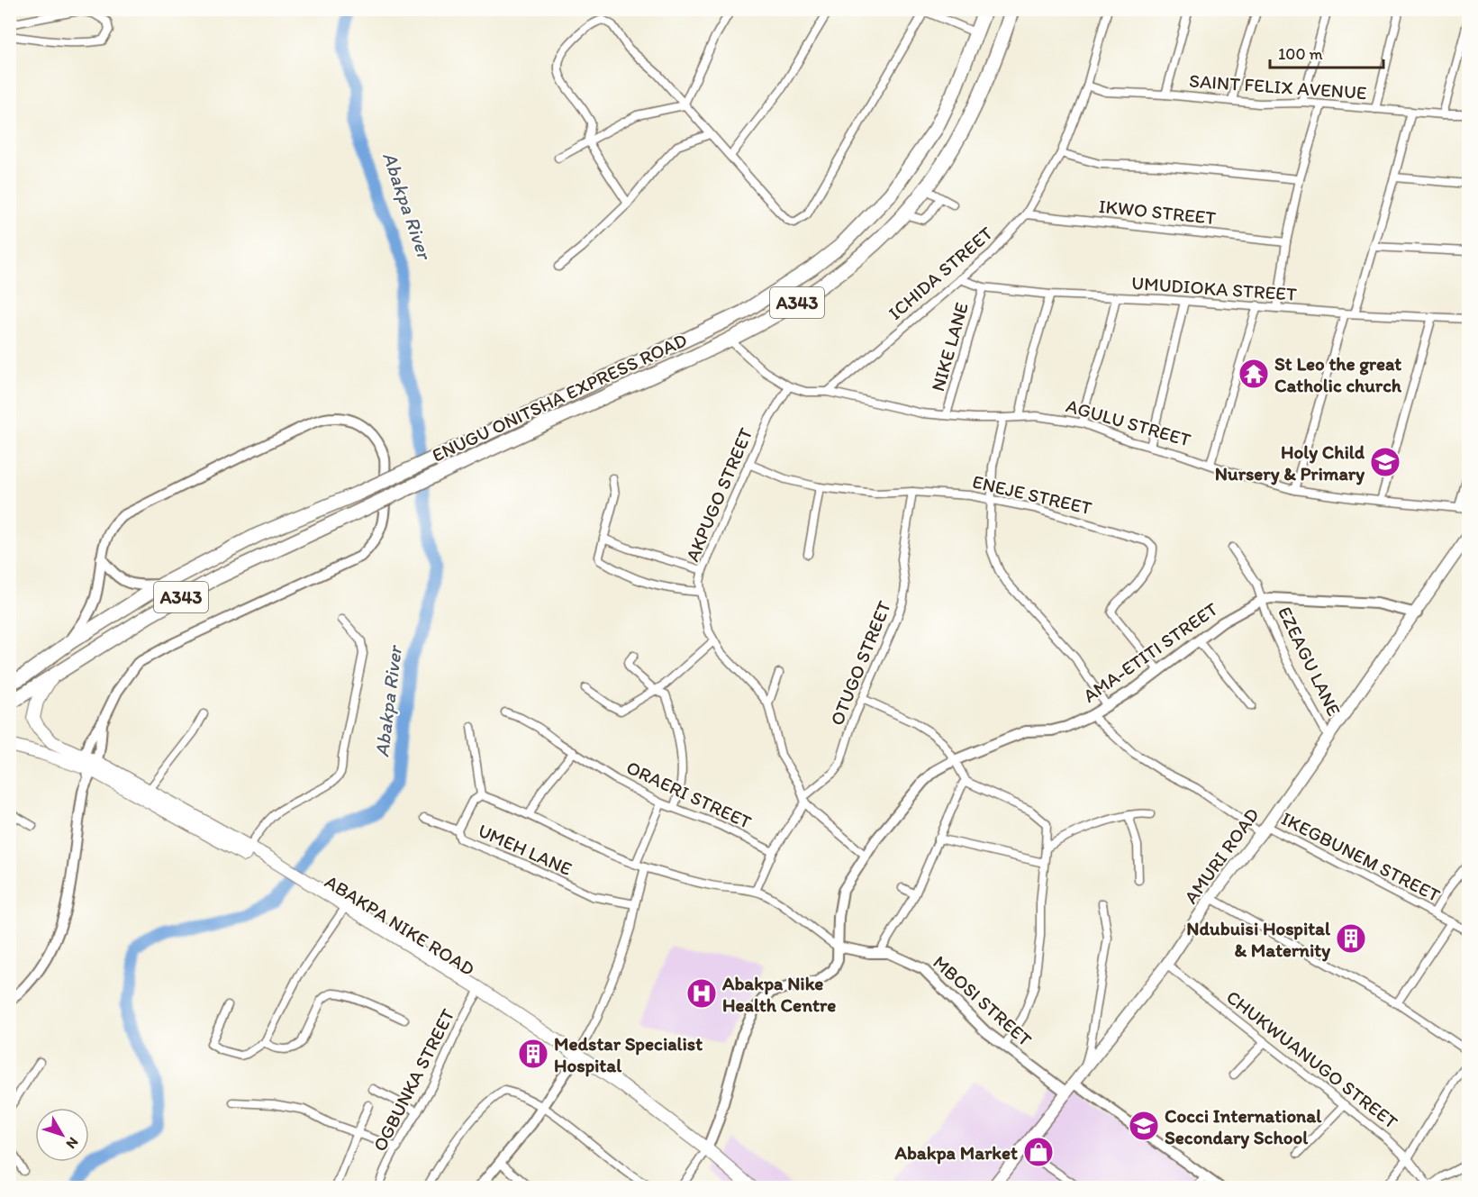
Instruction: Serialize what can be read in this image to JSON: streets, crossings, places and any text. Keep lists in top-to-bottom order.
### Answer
{
  "streets": {
    "highway": ["A343", "ENUGU ONITSHA EXPRESS ROAD"],
    "main road": ["AMURI ROAD", "ABAKPA NIKE ROAD"],
    "street": [
      "SAINT FELIX AVENUE",
      "IKWO STREET",
      "ICHIDA STREET",
      "UMUDIOKA STREET",
      "NIKE LANE",
      "AGULU STREET",
      "AKPUGO STREET",
      "ENEJE STREET",
      "AMA-ETITI STREET",
      "EZEAGU LANE",
      "OTUGO STREET",
      "ORAERI STREET",
      "UMEH LANE",
      "IKEGBUNEM STREET",
      "MBOSI STREET",
      "CHUKWUANUGO STREET",
      "OGBUNKA STREET"
    ]
  },
  "crossings": [
    ["SAINT FELIX AVENUE", "ICHIDA STREET"],
    ["IKWO STREET", "ICHIDA STREET"],
    ["ICHIDA STREET", "UMUDIOKA STREET"],
    ["ICHIDA STREET", "AGULU STREET"],
    ["UMUDIOKA STREET", "NIKE LANE"],
    ["NIKE LANE", "AGULU STREET"],
    ["ENUGU ONITSHA EXPRESS ROAD", "AGULU STREET"],
    ["AGULU STREET", "AKPUGO STREET"],
    ["AKPUGO STREET", "ENEJE STREET"],
    ["AKPUGO STREET", "AMA-ETITI STREET"],
    ["AKPUGO STREET", "OTUGO STREET"],
    ["ENEJE STREET", "AMA-ETITI STREET"],
    ["ENEJE STREET", "OTUGO STREET"],
    ["AMA-ETITI STREET", "EZEAGU LANE"],
    ["AMA-ETITI STREET", "UMEH LANE"],
    ["AMA-ETITI STREET", "AMURI ROAD"],
    ["AMA-ETITI STREET", "IKEGBUNEM STREET"],
    ["AMA-ETITI STREET", "ABAKPA NIKE ROAD"],
    ["AMA-ETITI STREET", "MBOSI STREET"],
    ["EZEAGU LANE", "AMURI ROAD"],
    ["OTUGO STREET", "ORAERI STREET"],
    ["OTUGO STREET", "UMEH LANE"],
    ["UMEH LANE", "MBOSI STREET"],
    ["AMURI ROAD", "IKEGBUNEM STREET"],
    ["AMURI ROAD", "MBOSI STREET"],
    ["AMURI ROAD", "CHUKWUANUGO STREET"],
    ["ABAKPA NIKE ROAD", "OGBUNKA STREET"]
  ],
  "water": ["Abakpa River"],
  "places": {
    "temple": ["St Leo the great Catholic church"],
    "school or university": ["Holy Child Nursery & Primary", "Cocci International Secondary School"],
    "building": ["Ndubuisi Hospital & Maternity", "Medstar Specialist Hospital"],
    "hospital": ["Abakpa Nike Health Centre"],
    "shop": ["Abakpa Market"]
  },
  "scale_bar": "100 m",
  "north": "bottom right"
}
